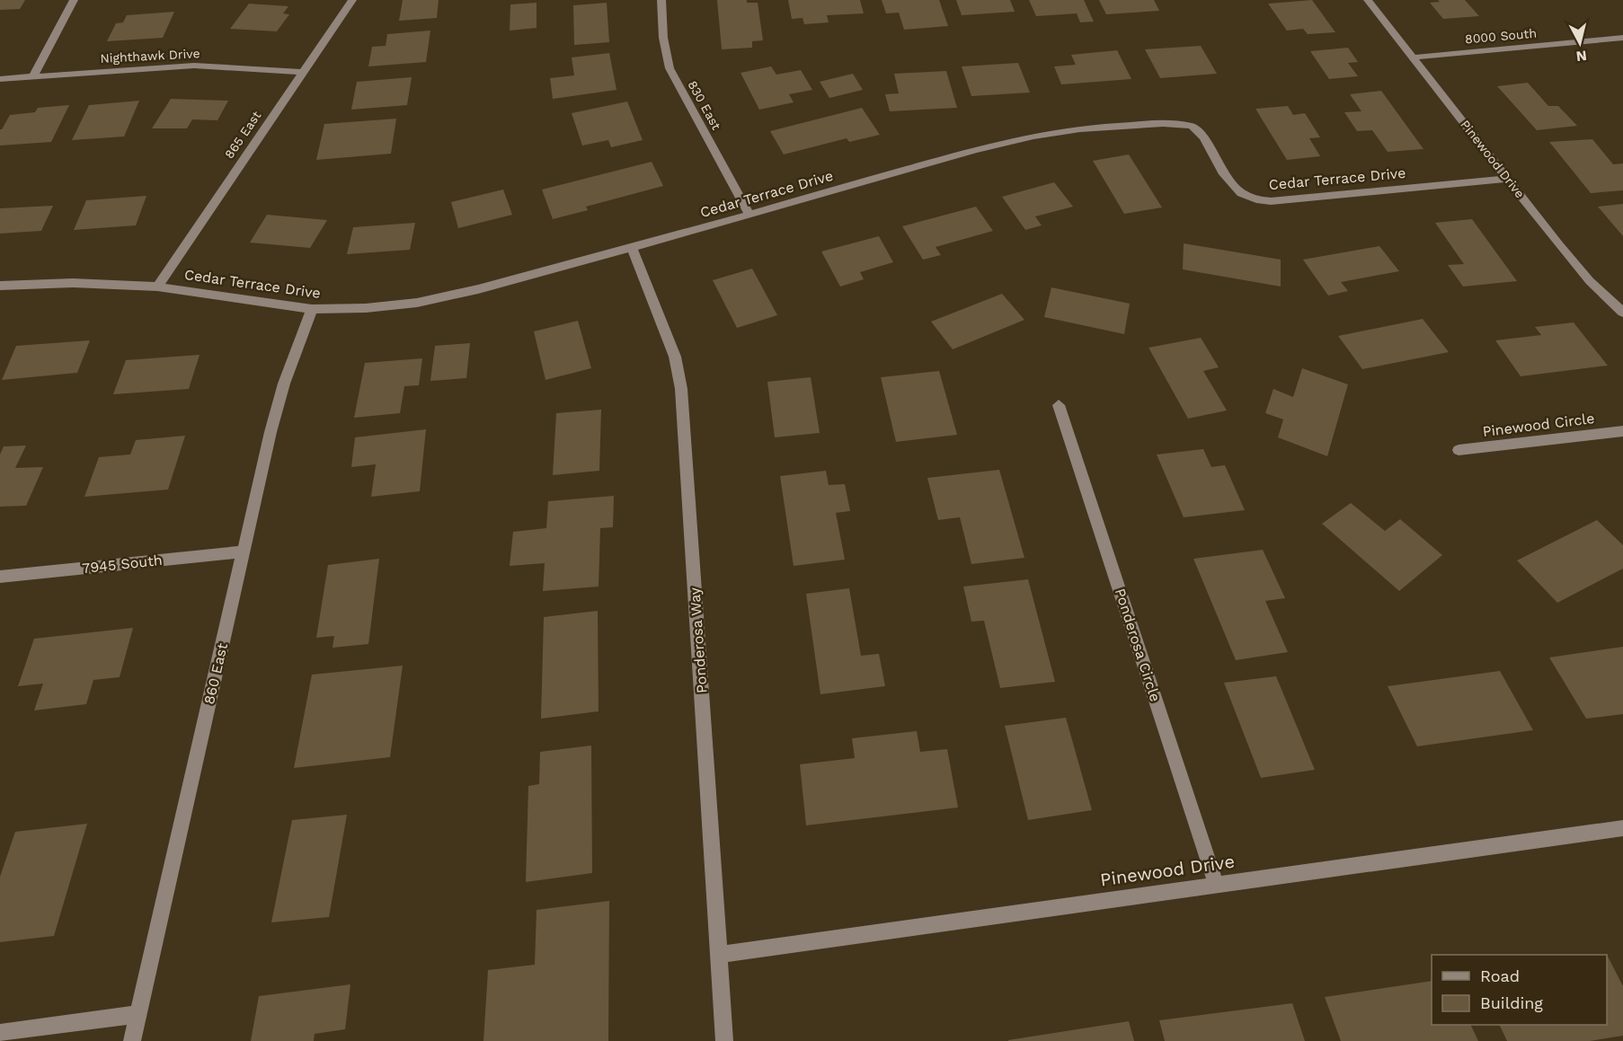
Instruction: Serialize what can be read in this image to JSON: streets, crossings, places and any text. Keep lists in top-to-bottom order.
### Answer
{
  "streets": {
    "street": [
      "8000 South",
      "Nighthawk Drive",
      "830 East",
      "865 East",
      "Pinewood Drive",
      "Cedar Terrace Drive",
      "Pinewood Circle",
      "7945 South",
      "Ponderosa Way",
      "Ponderosa Circle",
      "860 East"
    ]
  },
  "crossings": [
    ["8000 South", "Pinewood Drive"],
    ["Nighthawk Drive", "865 East"],
    ["830 East", "Cedar Terrace Drive"],
    ["865 East", "Cedar Terrace Drive"],
    ["Pinewood Drive", "Cedar Terrace Drive"],
    ["Pinewood Drive", "Ponderosa Way"],
    ["Pinewood Drive", "Ponderosa Circle"],
    ["Cedar Terrace Drive", "Ponderosa Way"],
    ["Cedar Terrace Drive", "860 East"],
    ["7945 South", "860 East"]
  ],
  "legend": ["Road", "Building"],
  "north": "bottom"
}
